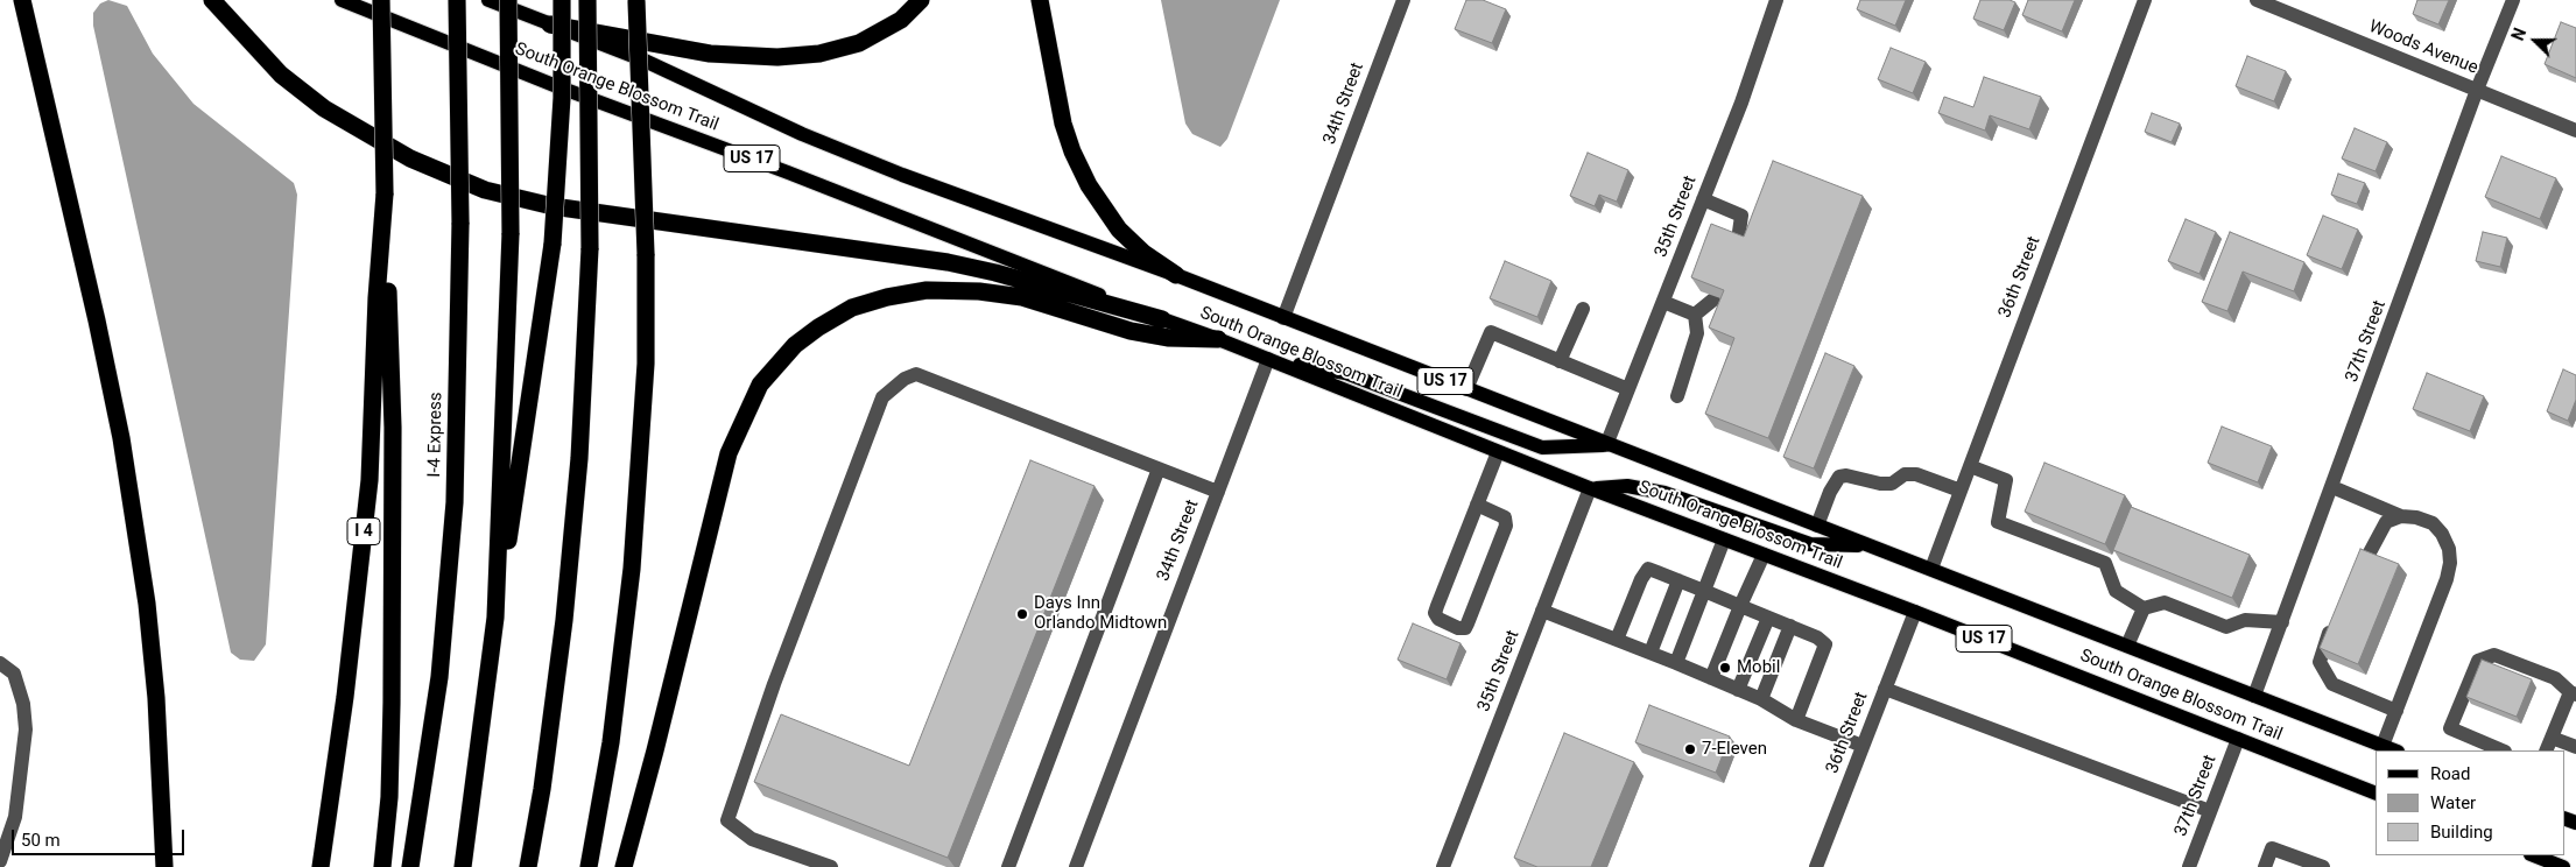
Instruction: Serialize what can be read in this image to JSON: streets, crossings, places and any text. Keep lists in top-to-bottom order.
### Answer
{
  "streets": {
    "highway": ["I-4 Express", "I 4"],
    "main road": ["South Orange Blossom Trail", "US 17"],
    "street": [
      "Woods Avenue",
      "34th Street",
      "35th Street",
      "36th Street",
      "37th Street"
    ]
  },
  "crossings": [
    ["Woods Avenue", "37th Street"],
    ["South Orange Blossom Trail", "34th Street"],
    ["South Orange Blossom Trail", "35th Street"],
    ["South Orange Blossom Trail", "36th Street"],
    ["South Orange Blossom Trail", "37th Street"]
  ],
  "places": ["Days Inn Orlando Midtown", "Mobil", "7-Eleven"],
  "legend": ["Road", "Water", "Building"],
  "scale_bar": "50 m",
  "north": "left"
}
